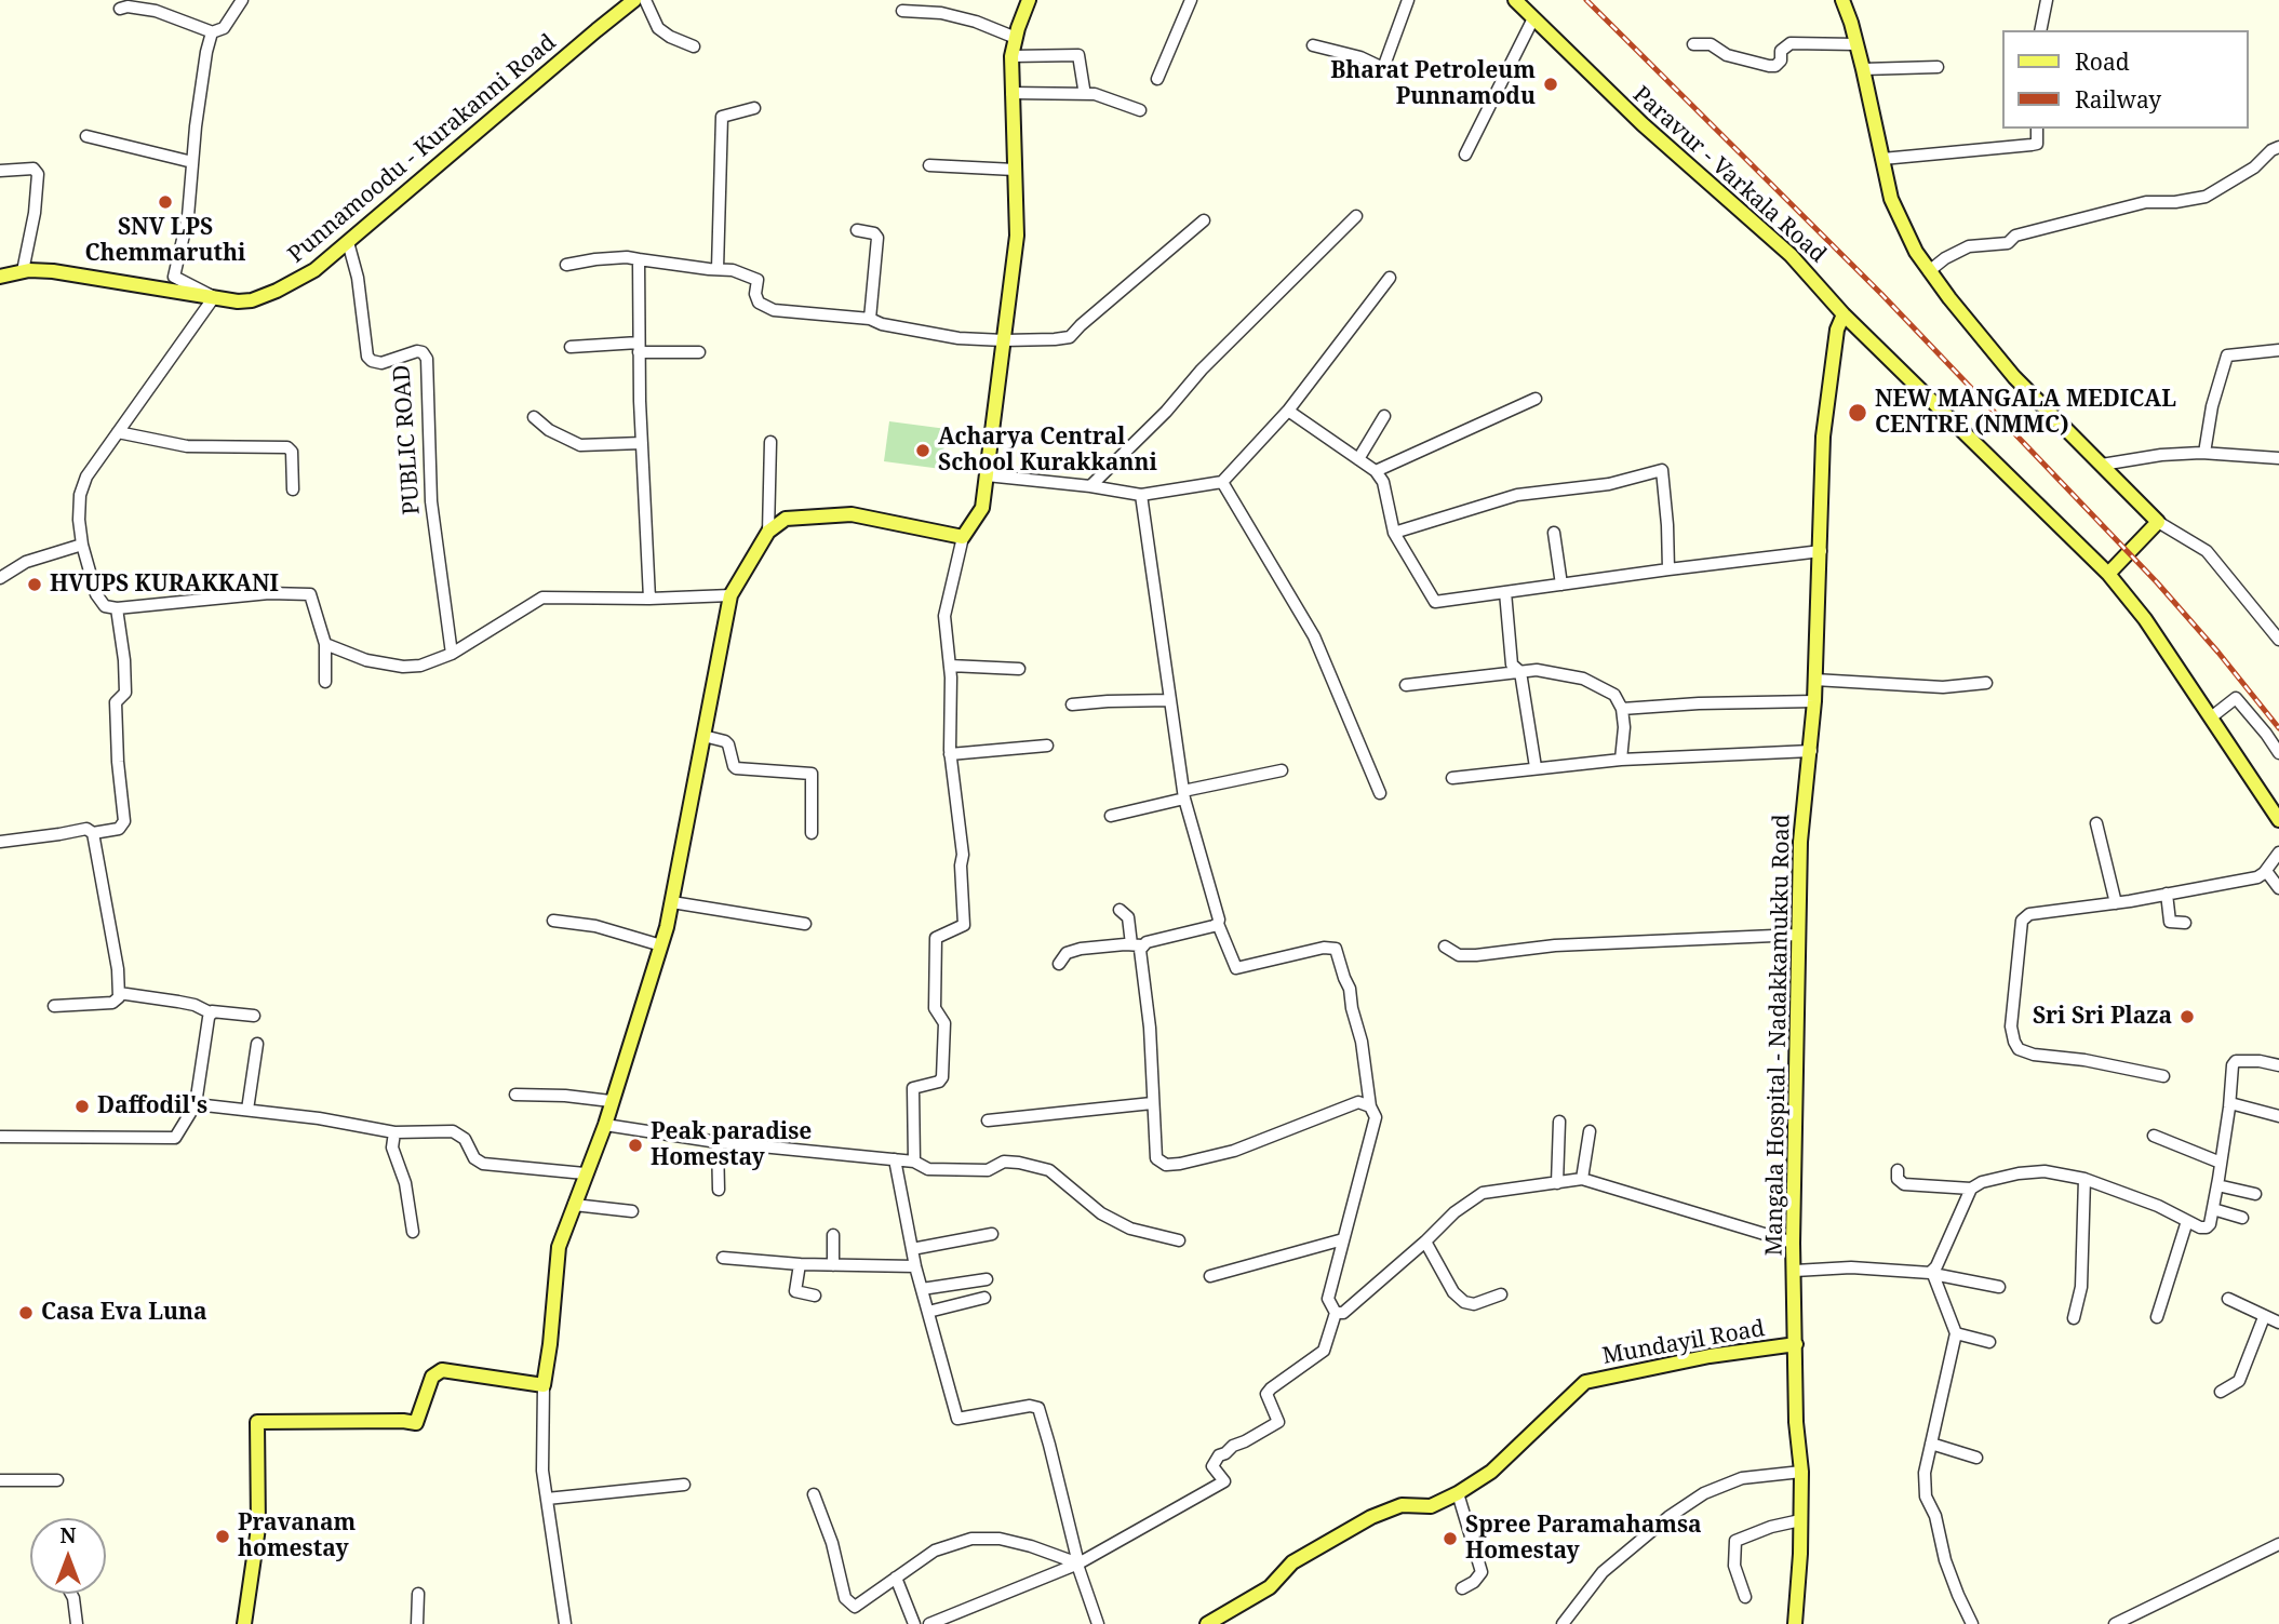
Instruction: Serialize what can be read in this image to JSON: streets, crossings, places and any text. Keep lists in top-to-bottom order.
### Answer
{
  "streets": {
    "main road": [
      "Punnamoodu - Kurakanni Road",
      "Paravur - Varkala Road",
      "Mangala Hospital - Nadakkamukku Road",
      "Mundayil Road"
    ],
    "street": ["PUBLIC ROAD"]
  },
  "crossings": [
    ["Punnamoodu - Kurakanni Road", "PUBLIC ROAD"],
    ["Paravur - Varkala Road", "Mangala Hospital - Nadakkamukku Road"],
    ["Mangala Hospital - Nadakkamukku Road", "Mundayil Road"]
  ],
  "places": [
    "Bharat Petroleum Punnamodu",
    "SNV LPS Chemmaruthi",
    "NEW MANGALA MEDICAL CENTRE (NMMC)",
    "Acharya Central School Kurakkanni",
    "HVUPS KURAKKANI",
    "Sri Sri Plaza",
    "Daffodil's",
    "Peak paradise Homestay",
    "Casa Eva Luna",
    "Pravanam homestay",
    "Spree Paramahamsa Homestay"
  ],
  "legend": ["Road", "Railway"],
  "north": "top"
}
